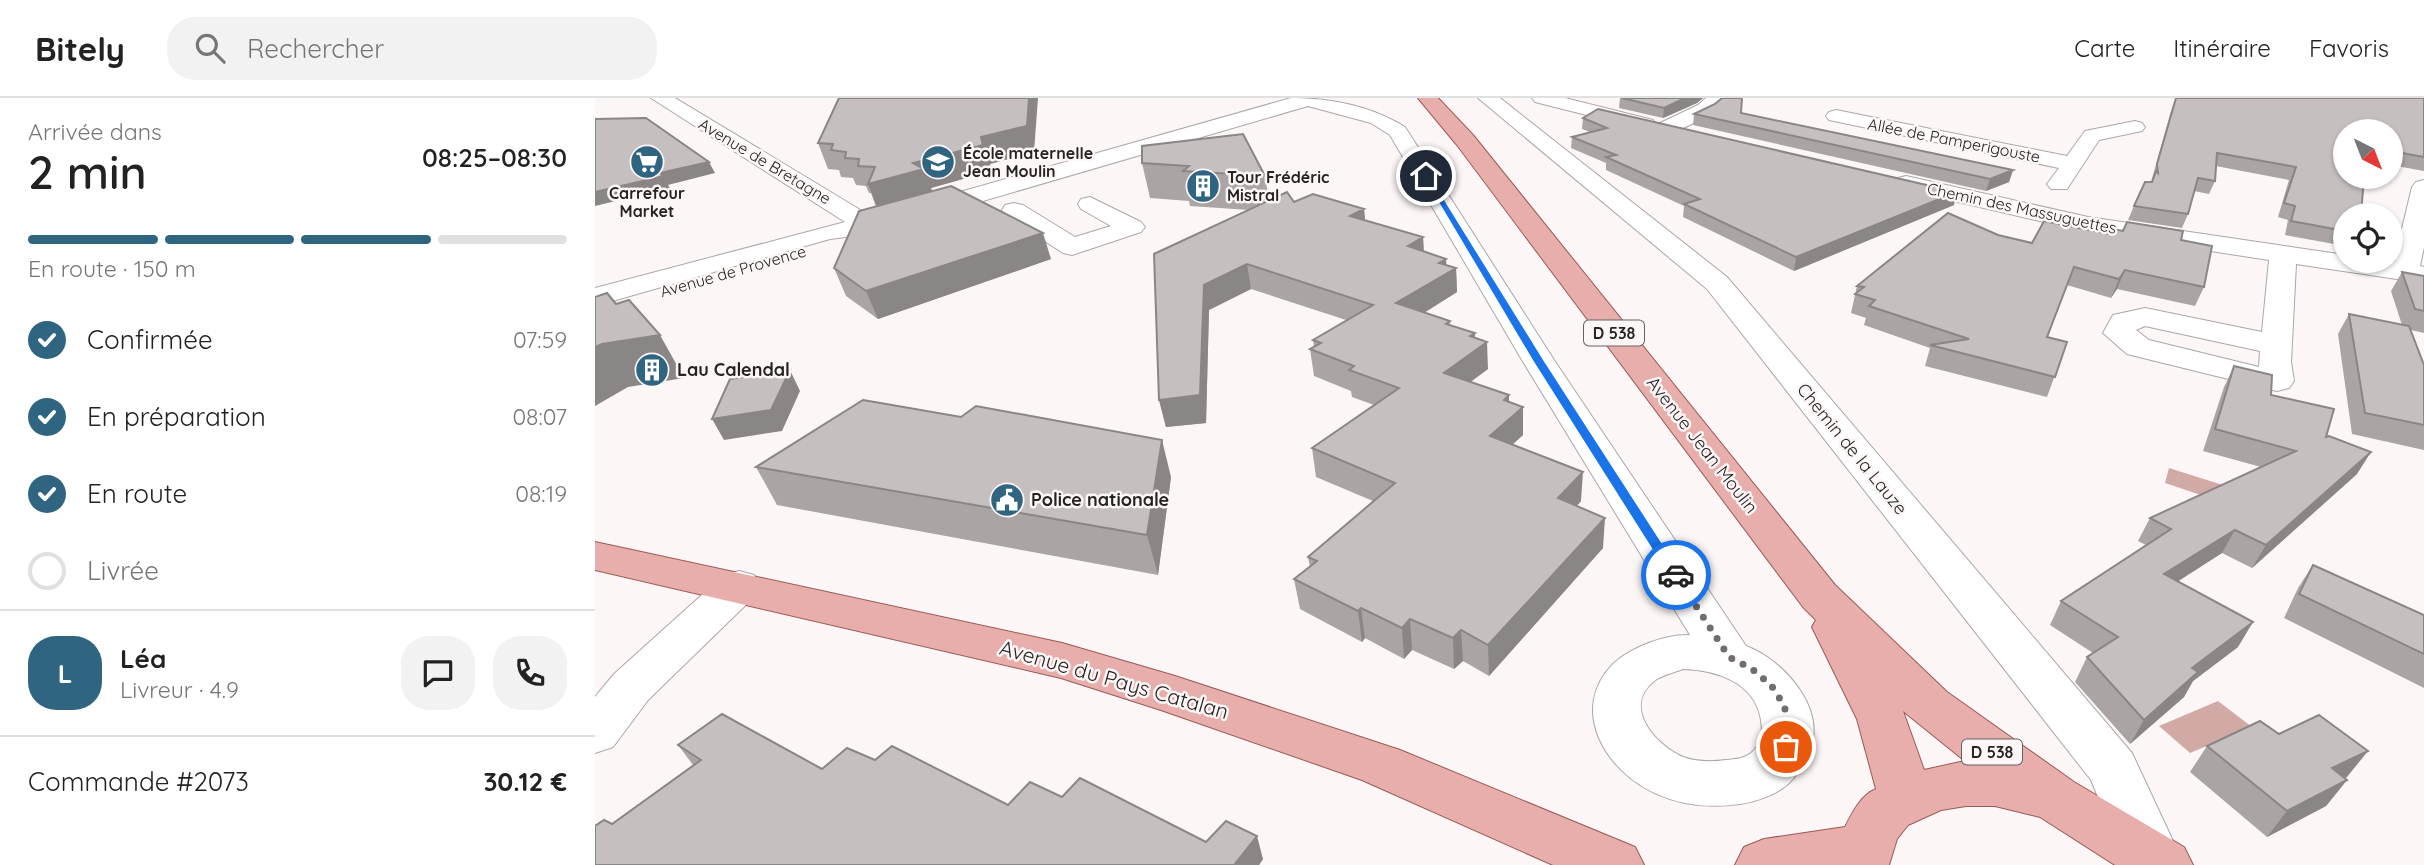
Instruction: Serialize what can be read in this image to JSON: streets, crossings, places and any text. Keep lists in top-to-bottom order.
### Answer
{
  "streets": {
    "main road": ["D 538", "Avenue Jean Moulin", "Avenue du Pays Catalan"],
    "street": [
      "Allée de Pamperigouste",
      "Avenue de Bretagne",
      "Chemin des Massuguettes",
      "Avenue de Provence",
      "Chemin de la Lauze"
    ]
  },
  "crossings": [
    ["Avenue de Bretagne", "Avenue de Provence"]
  ],
  "places": {
    "supermarket": ["Carrefour Market"],
    "school or university": ["École maternelle Jean Moulin"],
    "building": ["Tour Frédéric Mistral", "Lau Calendal"],
    "public building": ["Police nationale"]
  },
  "north": "bottom right",
  "page": {
    "header": "Bitely",
    "search": "Rechercher",
    "nav": ["Carte", "Itinéraire", "Favoris"],
    "heading": ["2 min", "Arrivée dans", "08:25–08:30"],
    "panel": [
      "Léa",
      "Livreur · 4.9",
      "Commande #2073",
      "30.12 €"
    ],
    "bar": "En route · 150 m",
    "list": [
      ["Confirmée", "07:59"],
      ["En préparation", "08:07"],
      ["En route", "08:19"],
      "Livrée"
    ],
    "round": "L"
  }
}
